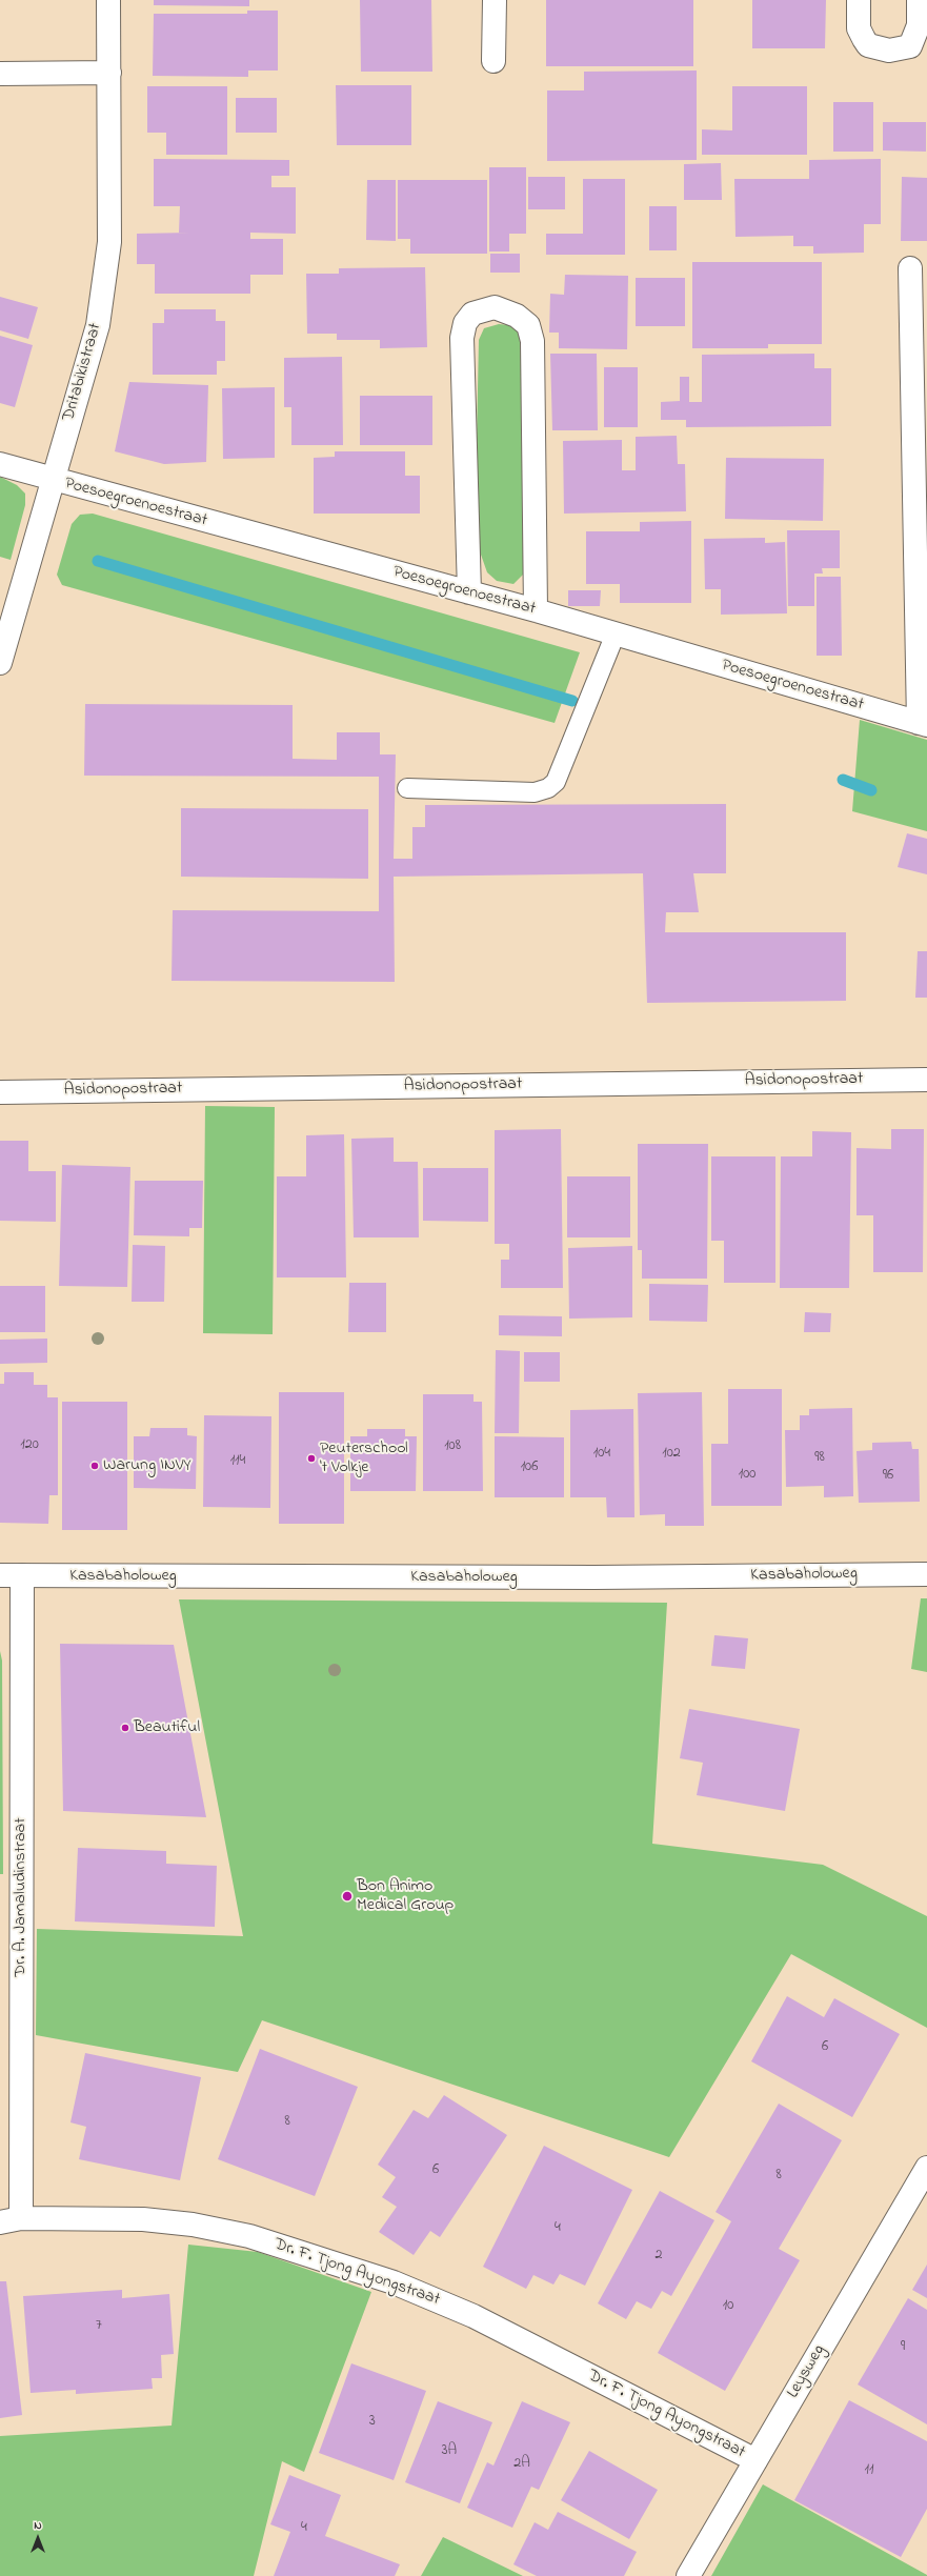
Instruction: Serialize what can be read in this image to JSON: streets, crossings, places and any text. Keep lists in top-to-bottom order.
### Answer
{
  "streets": {
    "street": [
      "Dritabikistraat",
      "Poesoegroenoestraat",
      "Asidonopostraat",
      "Kasabaholoweg",
      "Dr. A. Jamaludinstraat",
      "Dr. F. Tjong Ayongstraat",
      "Leysweg"
    ]
  },
  "crossings": [
    ["Dritabikistraat", "Poesoegroenoestraat"],
    ["Kasabaholoweg", "Dr. A. Jamaludinstraat"],
    ["Dr. A. Jamaludinstraat", "Dr. F. Tjong Ayongstraat"],
    ["Dr. F. Tjong Ayongstraat", "Leysweg"]
  ],
  "places": [
    "Peuterschool 't Volkje",
    "Warung INVY",
    "Beautiful",
    "Bon Animo Medical Group"
  ],
  "house_numbers": [
    "120",
    "108",
    "104",
    "102",
    "98",
    "114",
    "106",
    "100",
    "96",
    "6",
    "8",
    "6",
    "8",
    "4",
    "2",
    "10",
    "7",
    "9",
    "3",
    "3A",
    "2A",
    "11",
    "4"
  ],
  "north": "top"
}
